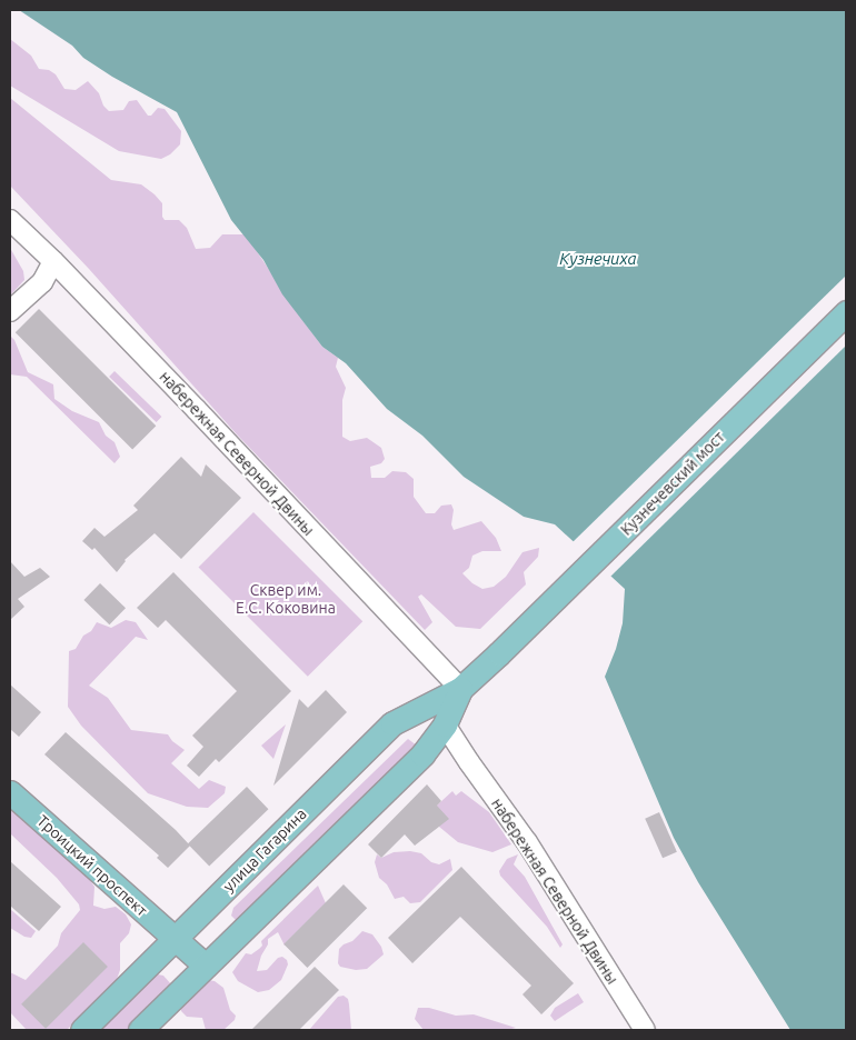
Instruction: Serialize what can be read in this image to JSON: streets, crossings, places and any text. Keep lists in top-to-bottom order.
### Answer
{
  "streets": {
    "main road": ["Кузнечевский мост", "улица Гагарина", "Троицкий проспект"],
    "street": ["набережная Северной Двины"]
  },
  "crossings": [
    ["набережная Северной Двины", "улица Гагарина"],
    ["Кузнечевский мост", "улица Гагарина"],
    ["улица Гагарина", "Троицкий проспект"]
  ],
  "water": ["Кузнечиха"],
  "parks": ["Сквер им. Е.С. Коковина"]
}
